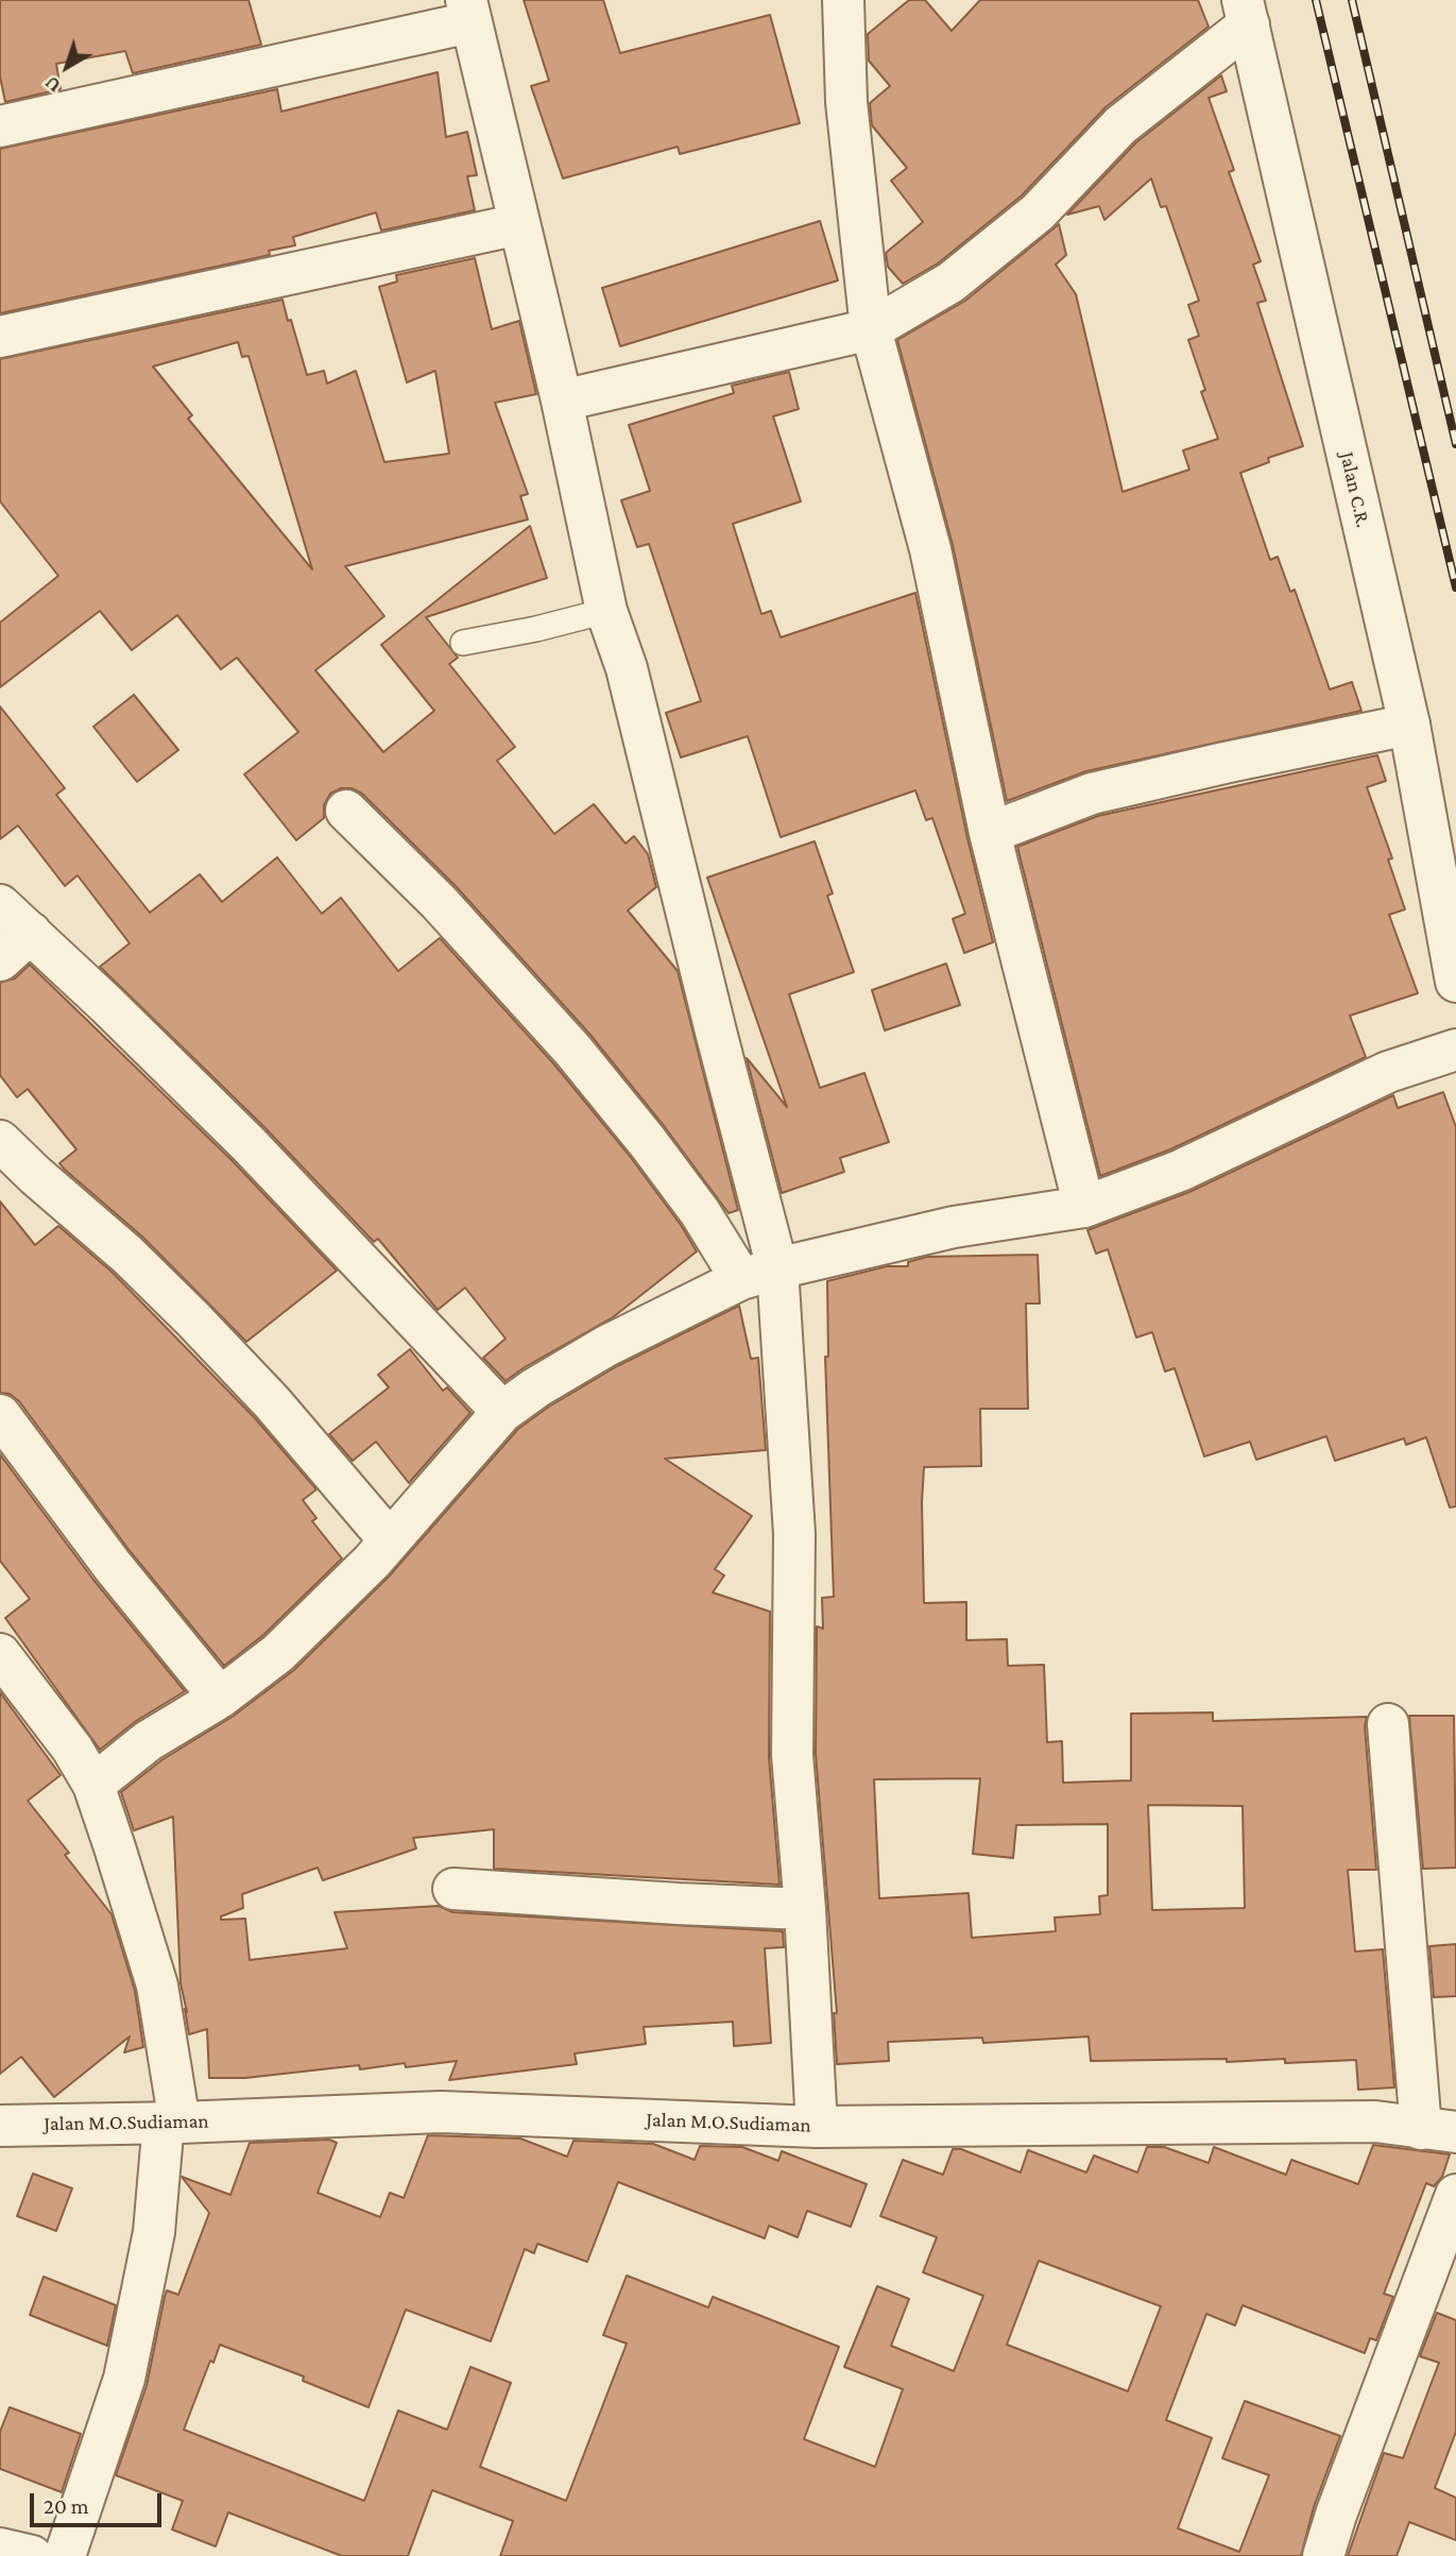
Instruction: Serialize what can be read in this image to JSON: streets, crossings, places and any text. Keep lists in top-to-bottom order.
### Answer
{
  "streets": {
    "street": ["Jalan C.R.", "Jalan M.O.Sudiaman"]
  },
  "scale_bar": "20 m",
  "north": "bottom left"
}
